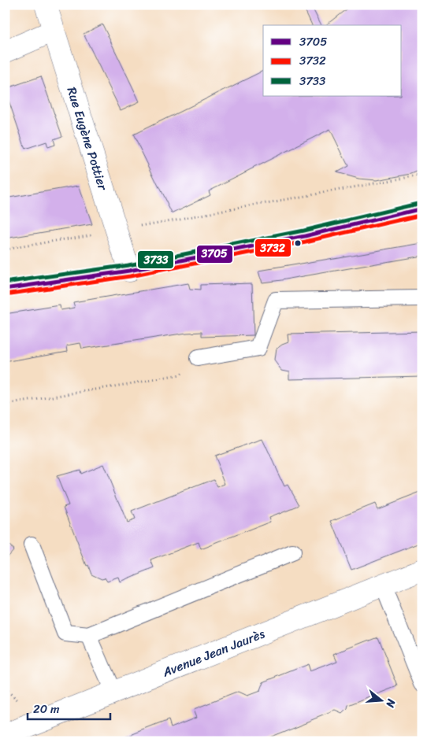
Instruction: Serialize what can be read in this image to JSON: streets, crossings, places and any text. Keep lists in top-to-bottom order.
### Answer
{
  "streets": {
    "street": ["Rue Eugène Pottier", "Avenue Jean Jaurès"]
  },
  "lines": ["transit line 3733", "transit line 3705", "transit line 3732"],
  "legend": ["3705", "3732", "3733"],
  "scale_bar": "20 m",
  "north": "right"
}
